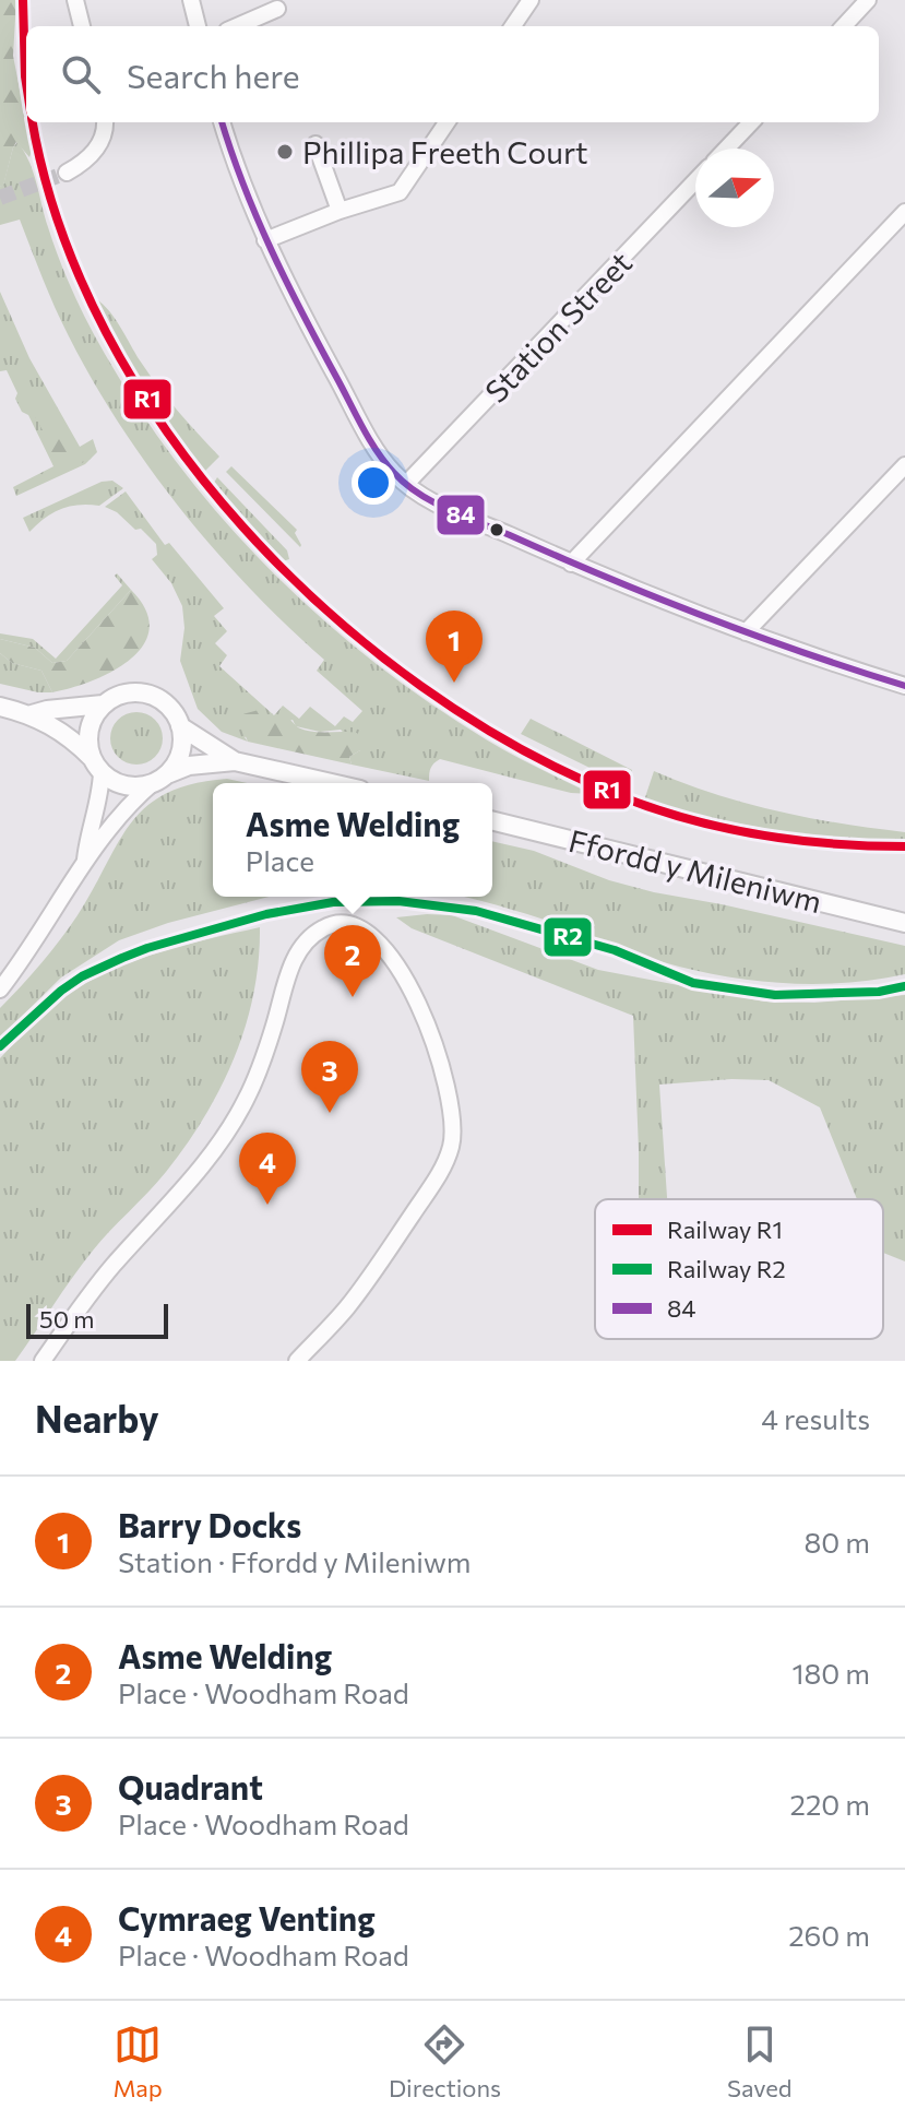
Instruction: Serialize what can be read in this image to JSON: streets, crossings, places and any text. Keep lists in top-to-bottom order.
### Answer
{
  "streets": {
    "street": ["Station Street", "Ffordd y Mileniwm"]
  },
  "places": ["Phillipa Freeth Court"],
  "lines": ["rail line R1", "transit line 84", "rail line R2"],
  "legend": ["Railway R1", "Railway R2", "84"],
  "scale_bar": "50 m",
  "north": "right",
  "page": {
    "search": "Search here",
    "pins": [
      "1",
      "2",
      "3",
      "4"
    ],
    "popup": ["Asme Welding", "Place"],
    "scale": "50 m",
    "heading": ["Nearby", "4 results"],
    "list": [
      {
        "mark": "1",
        "name": "Barry Docks",
        "note": "Station · Ffordd y Mileniwm",
        "value": "80 m"
      },
      {
        "mark": "2",
        "name": "Asme Welding",
        "note": "Place · Woodham Road",
        "value": "180 m"
      },
      {
        "mark": "3",
        "name": "Quadrant",
        "note": "Place · Woodham Road",
        "value": "220 m"
      },
      {
        "mark": "4",
        "name": "Cymraeg Venting",
        "note": "Place · Woodham Road",
        "value": "260 m"
      }
    ],
    "nav": ["Map", "Directions", "Saved"]
  }
}
